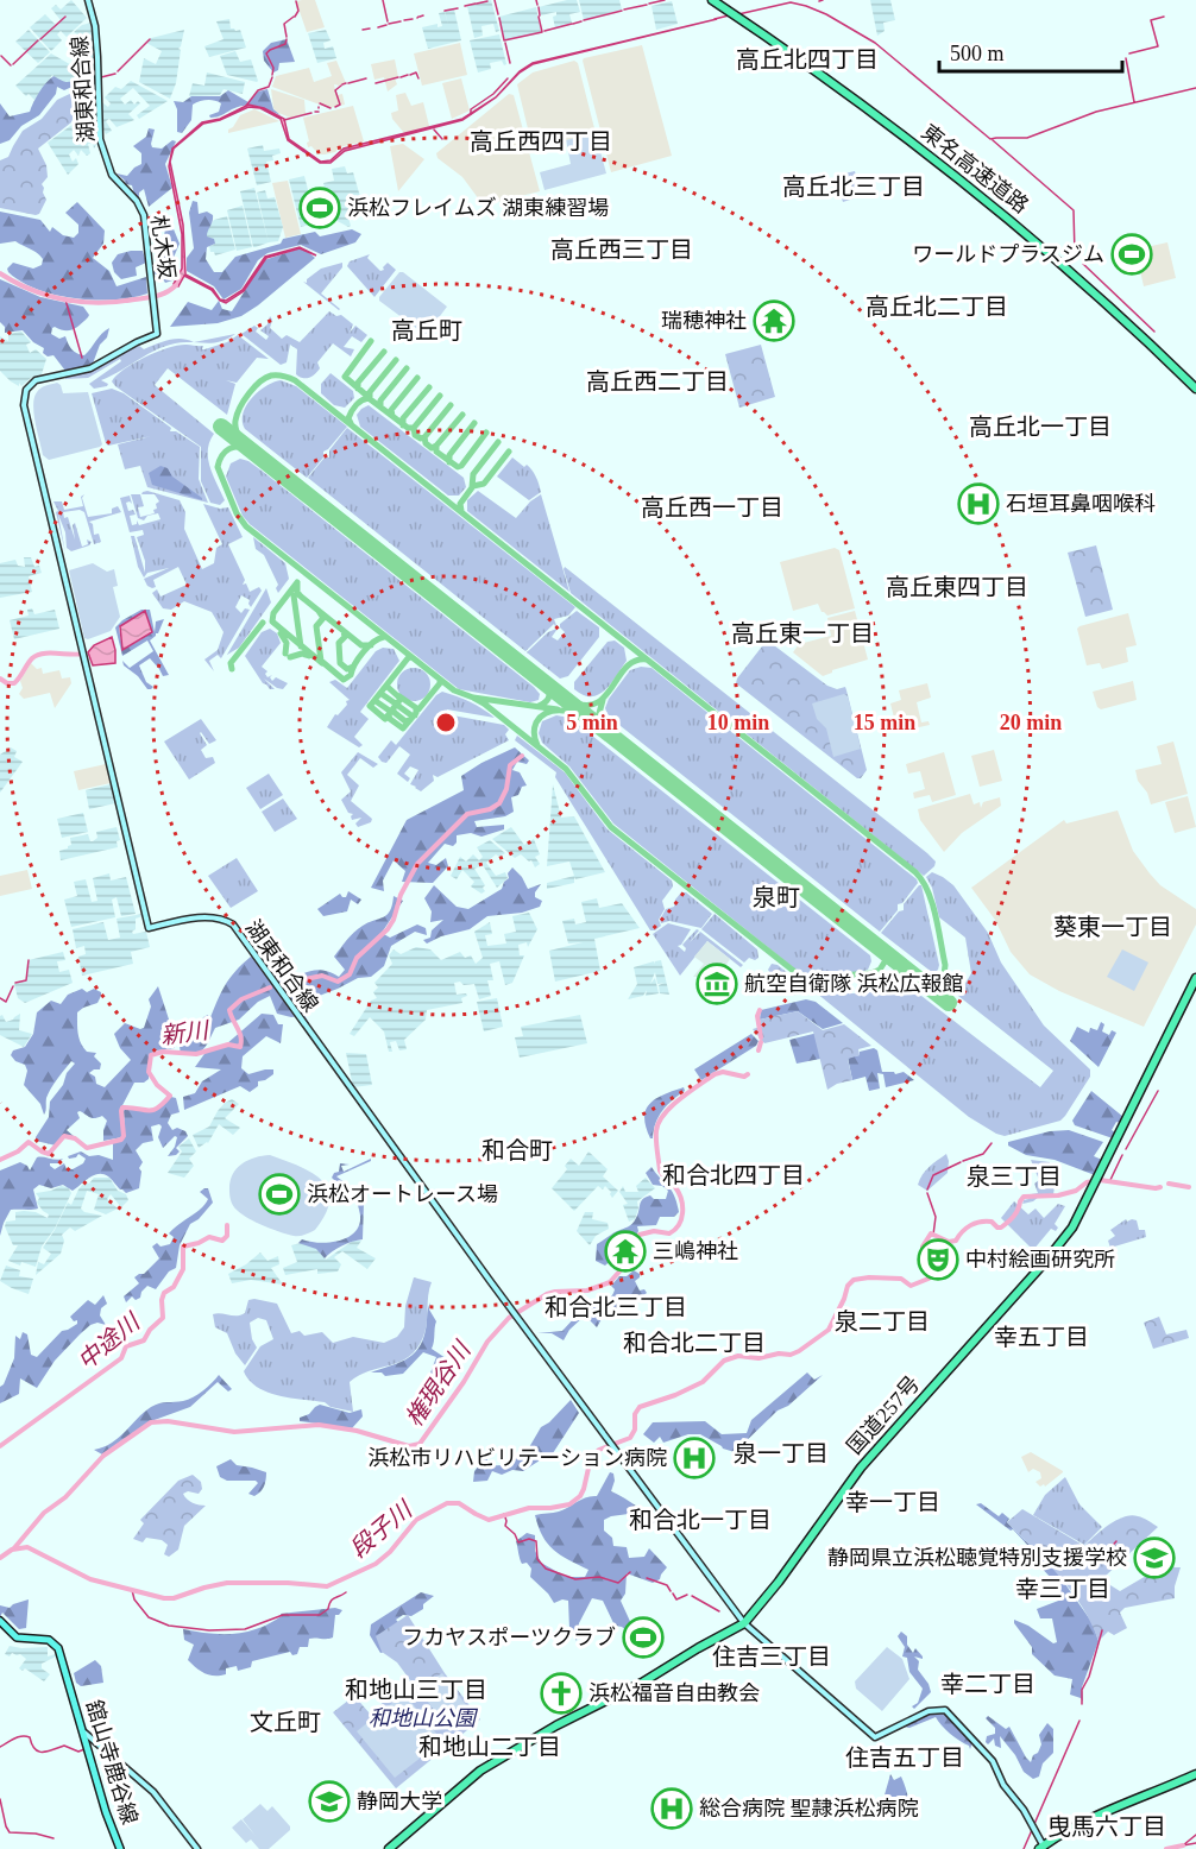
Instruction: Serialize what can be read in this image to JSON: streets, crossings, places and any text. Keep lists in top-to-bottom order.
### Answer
{
  "streets": {
    "highway": ["東名高速道路", "国道257号"],
    "main road": ["湖東和合線", "札木坂", "舘山寺鹿谷線"]
  },
  "crossings": [
    ["湖東和合線", "札木坂"],
    ["湖東和合線", "国道257号"]
  ],
  "districts": [
    "高丘北四丁目",
    "高丘西四丁目",
    "高丘北三丁目",
    "高丘西三丁目",
    "高丘北二丁目",
    "高丘町",
    "高丘西二丁目",
    "高丘北一丁目",
    "高丘西一丁目",
    "高丘東四丁目",
    "高丘東一丁目",
    "泉町",
    "葵東一丁目",
    "和合町",
    "和合北四丁目",
    "泉三丁目",
    "和合北三丁目",
    "泉二丁目",
    "幸五丁目",
    "和合北二丁目",
    "泉一丁目",
    "幸一丁目",
    "和合北一丁目",
    "幸三丁目",
    "住吉三丁目",
    "幸二丁目",
    "和地山三丁目",
    "文丘町",
    "和地山二丁目",
    "住吉五丁目",
    "曳馬六丁目"
  ],
  "water": [
    "新川",
    "中途川",
    "権現谷川",
    "段子川"
  ],
  "parks": ["和地山公園"],
  "places": {
    "sports": [
      "浜松フレイムズ 湖東練習場",
      "ワールドプラスジム",
      "浜松オートレース場",
      "フカヤスポーツクラブ"
    ],
    "temple": ["瑞穂神社", "三嶋神社"],
    "hospital": ["石垣耳鼻咽喉科", "浜松市リハビリテーション病院", "総合病院 聖隷浜松病院"],
    "museum": ["航空自衛隊 浜松広報館"],
    "theatre": ["中村絵画研究所"],
    "school or university": ["静岡県立浜松聴覚特別支援学校", "静岡大学"],
    "church": ["浜松福音自由教会"]
  },
  "scale_bar": "500 m",
  "rings": [
    "5 min",
    "10 min",
    "15 min",
    "20 min"
  ]
}
